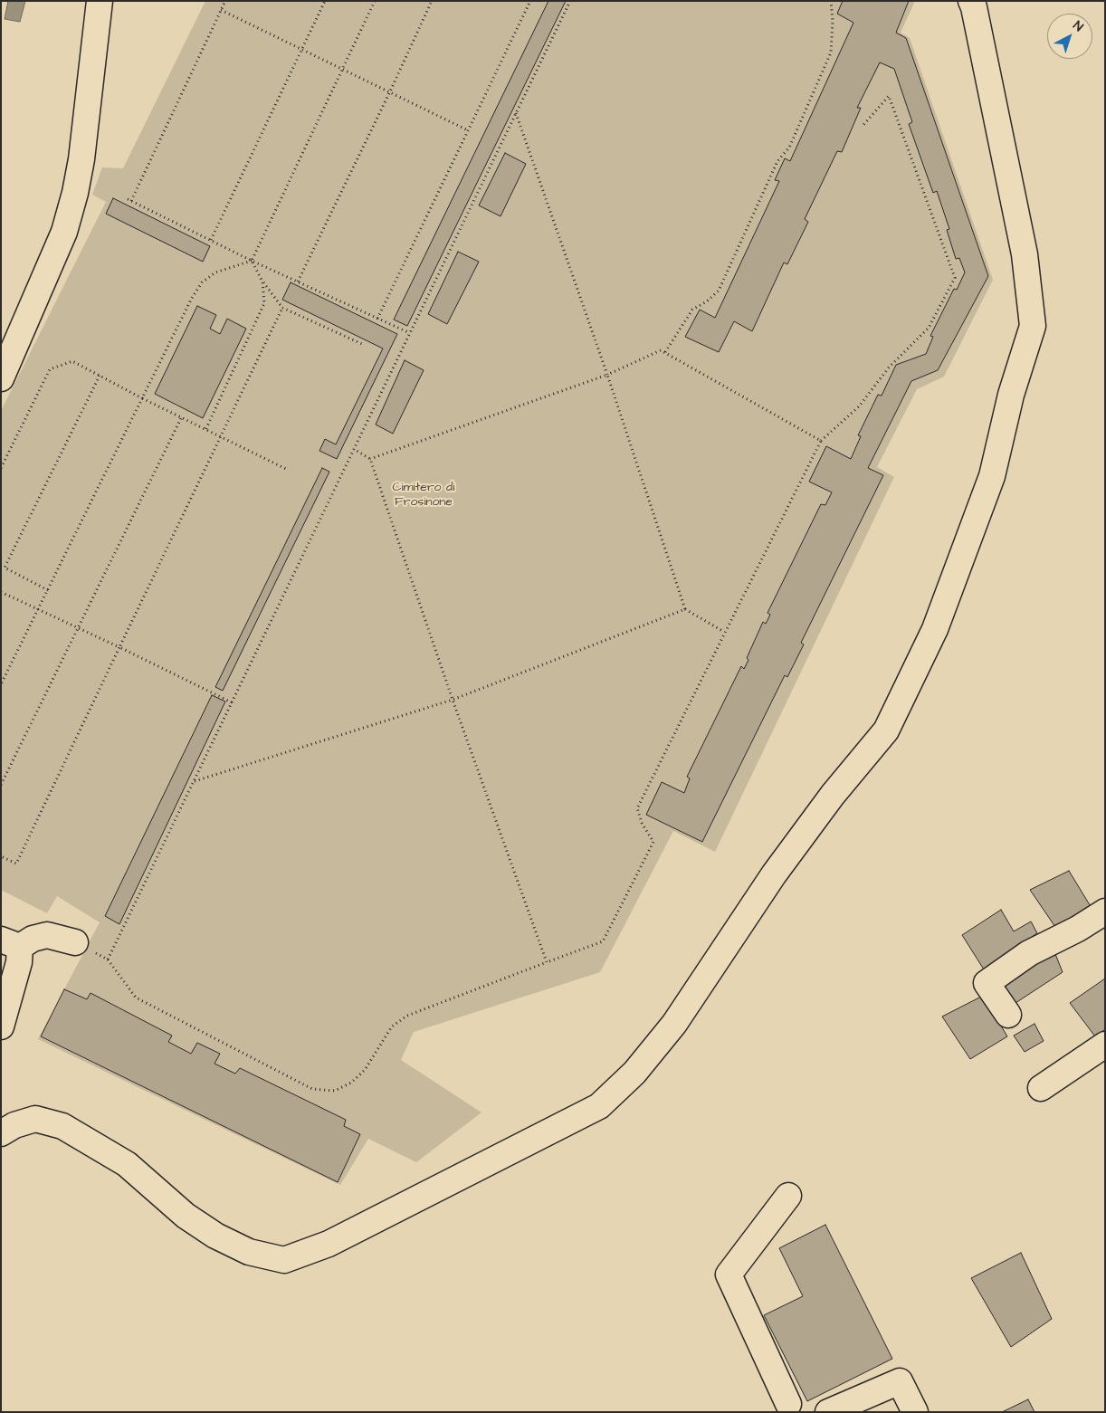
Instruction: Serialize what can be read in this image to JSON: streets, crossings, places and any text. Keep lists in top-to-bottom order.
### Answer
{
  "parks": ["Cimitero di Frosinone"],
  "north": "top right"
}
